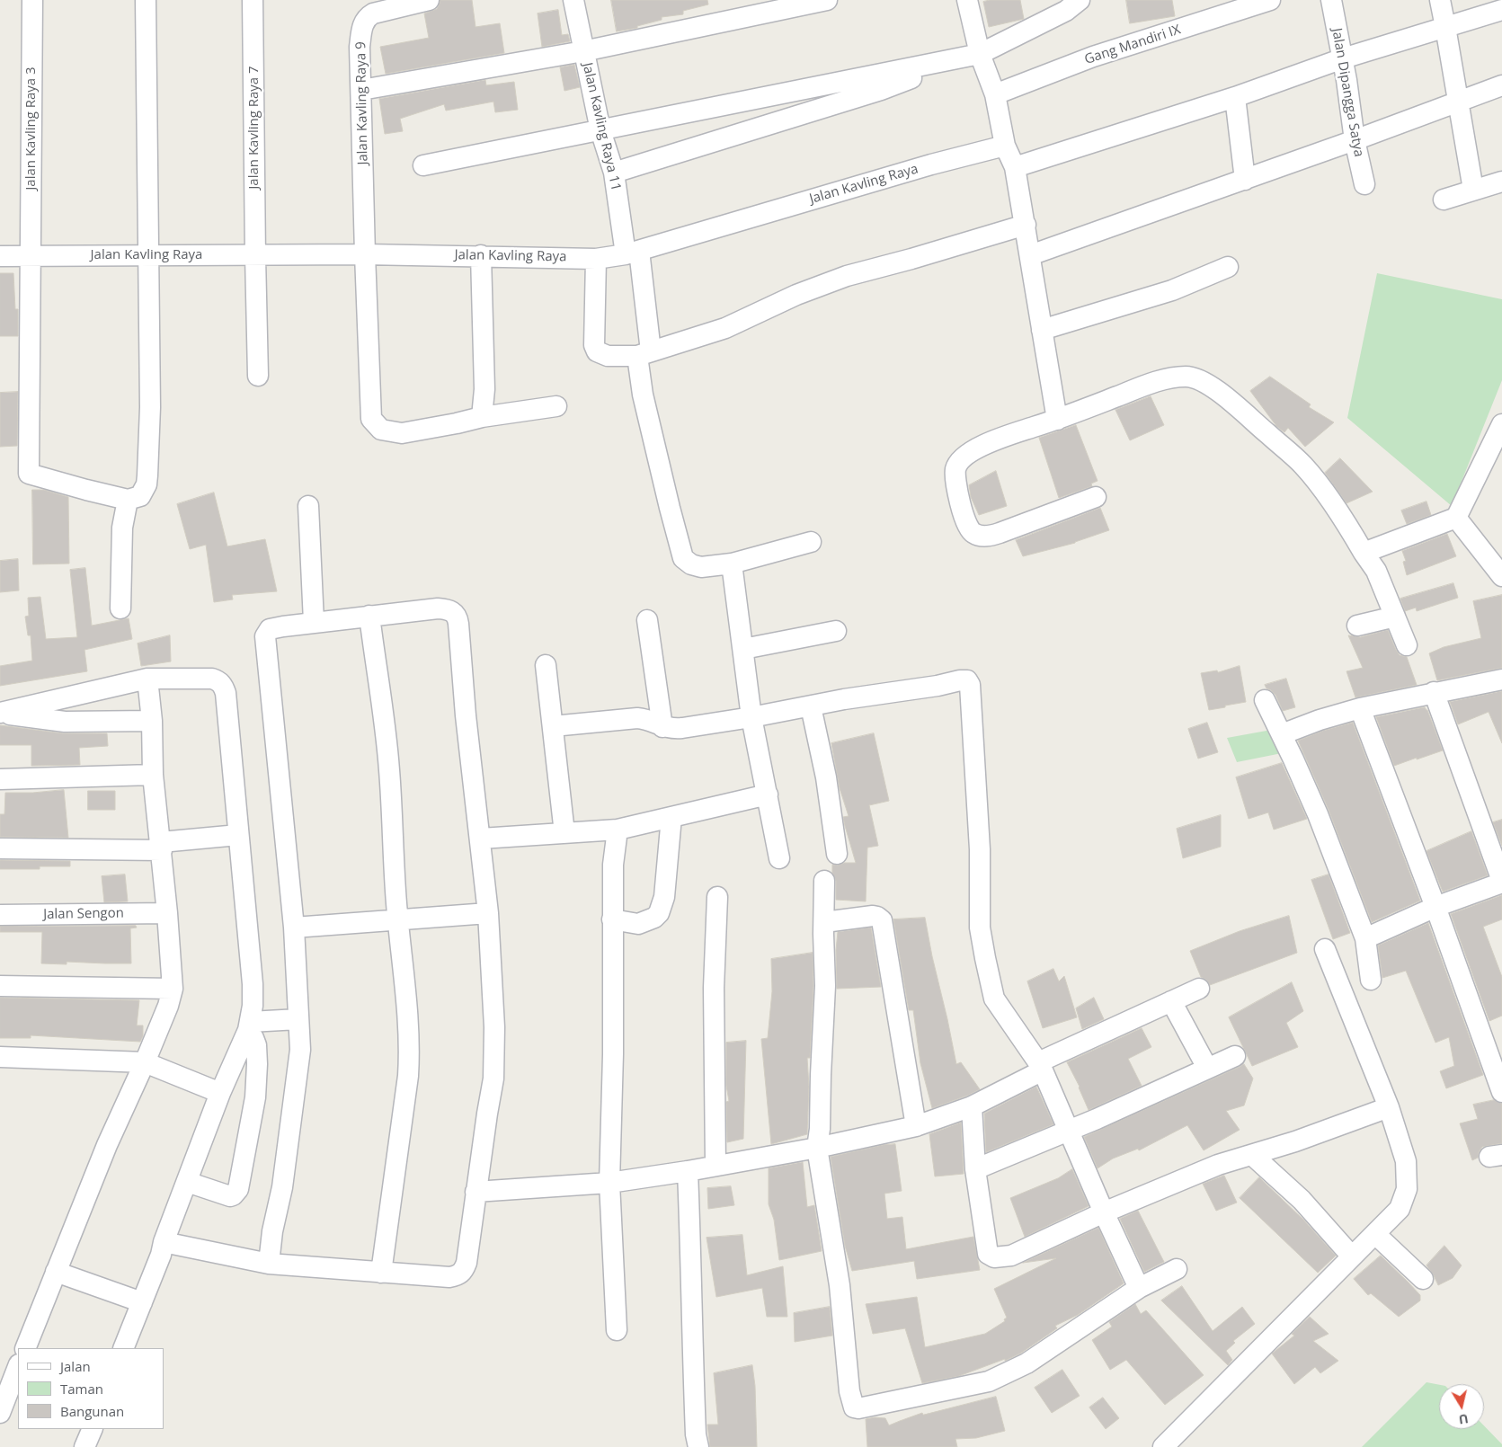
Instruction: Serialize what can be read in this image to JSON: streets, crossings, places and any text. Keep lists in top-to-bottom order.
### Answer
{
  "streets": {
    "street": [
      "Gang Mandiri IX",
      "Jalan Dipangga Satya",
      "Jalan Kavling Raya 9",
      "Jalan Kavling Raya 11",
      "Jalan Kavling Raya 7",
      "Jalan Kavling Raya 3",
      "Jalan Kavling Raya",
      "Jalan Sengon"
    ]
  },
  "crossings": [
    ["Jalan Kavling Raya 9", "Jalan Kavling Raya"],
    ["Jalan Kavling Raya 11", "Jalan Kavling Raya"],
    ["Jalan Kavling Raya 7", "Jalan Kavling Raya"],
    ["Jalan Kavling Raya 3", "Jalan Kavling Raya"]
  ],
  "legend": ["Jalan", "Taman", "Bangunan"],
  "north": "bottom"
}
